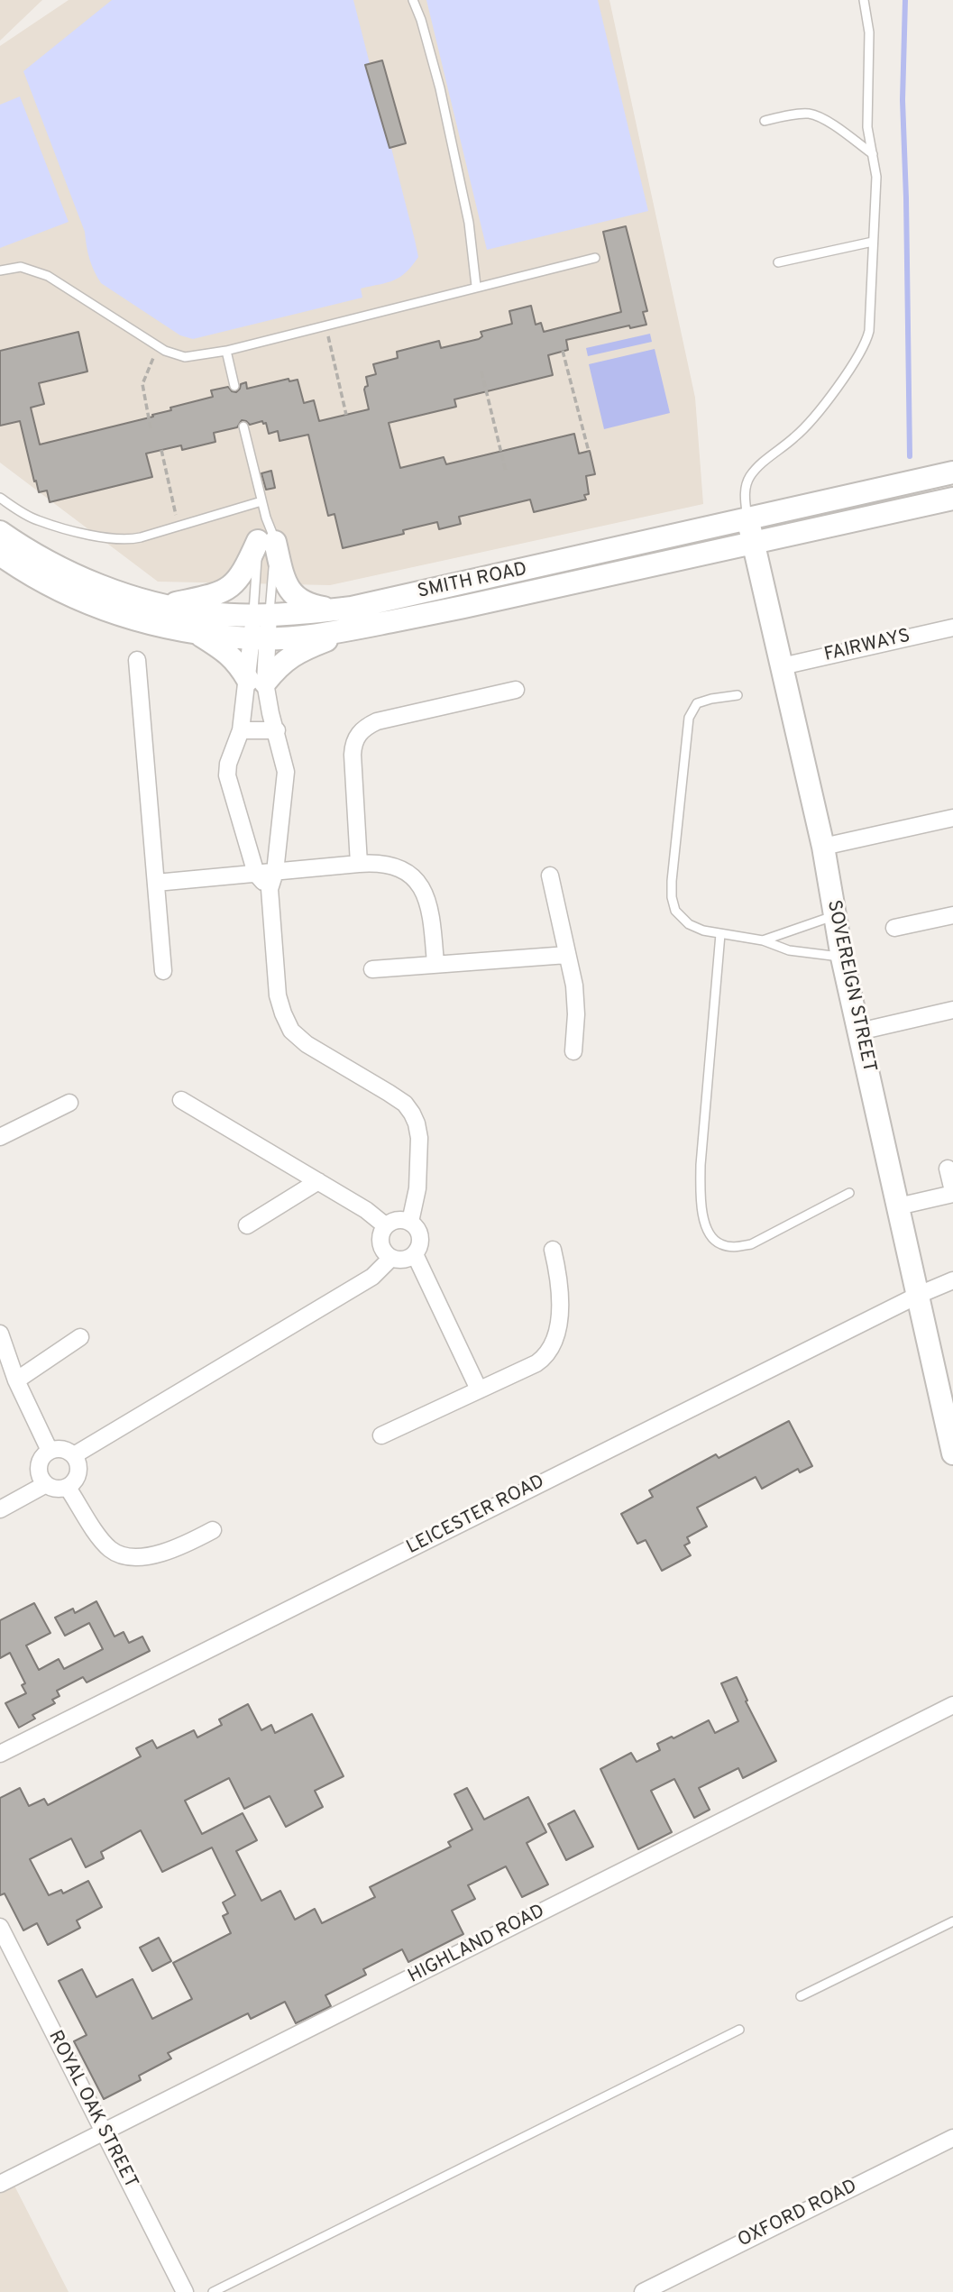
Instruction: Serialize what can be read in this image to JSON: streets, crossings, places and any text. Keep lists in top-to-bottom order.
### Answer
{
  "streets": {
    "main road": ["SMITH ROAD", "SOVEREIGN STREET"],
    "street": [
      "FAIRWAYS",
      "LEICESTER ROAD",
      "HIGHLAND ROAD",
      "ROYAL OAK STREET",
      "OXFORD ROAD"
    ]
  },
  "crossings": [
    ["SMITH ROAD", "SOVEREIGN STREET"],
    ["FAIRWAYS", "SOVEREIGN STREET"],
    ["SOVEREIGN STREET", "LEICESTER ROAD"],
    ["HIGHLAND ROAD", "ROYAL OAK STREET"]
  ]
}
